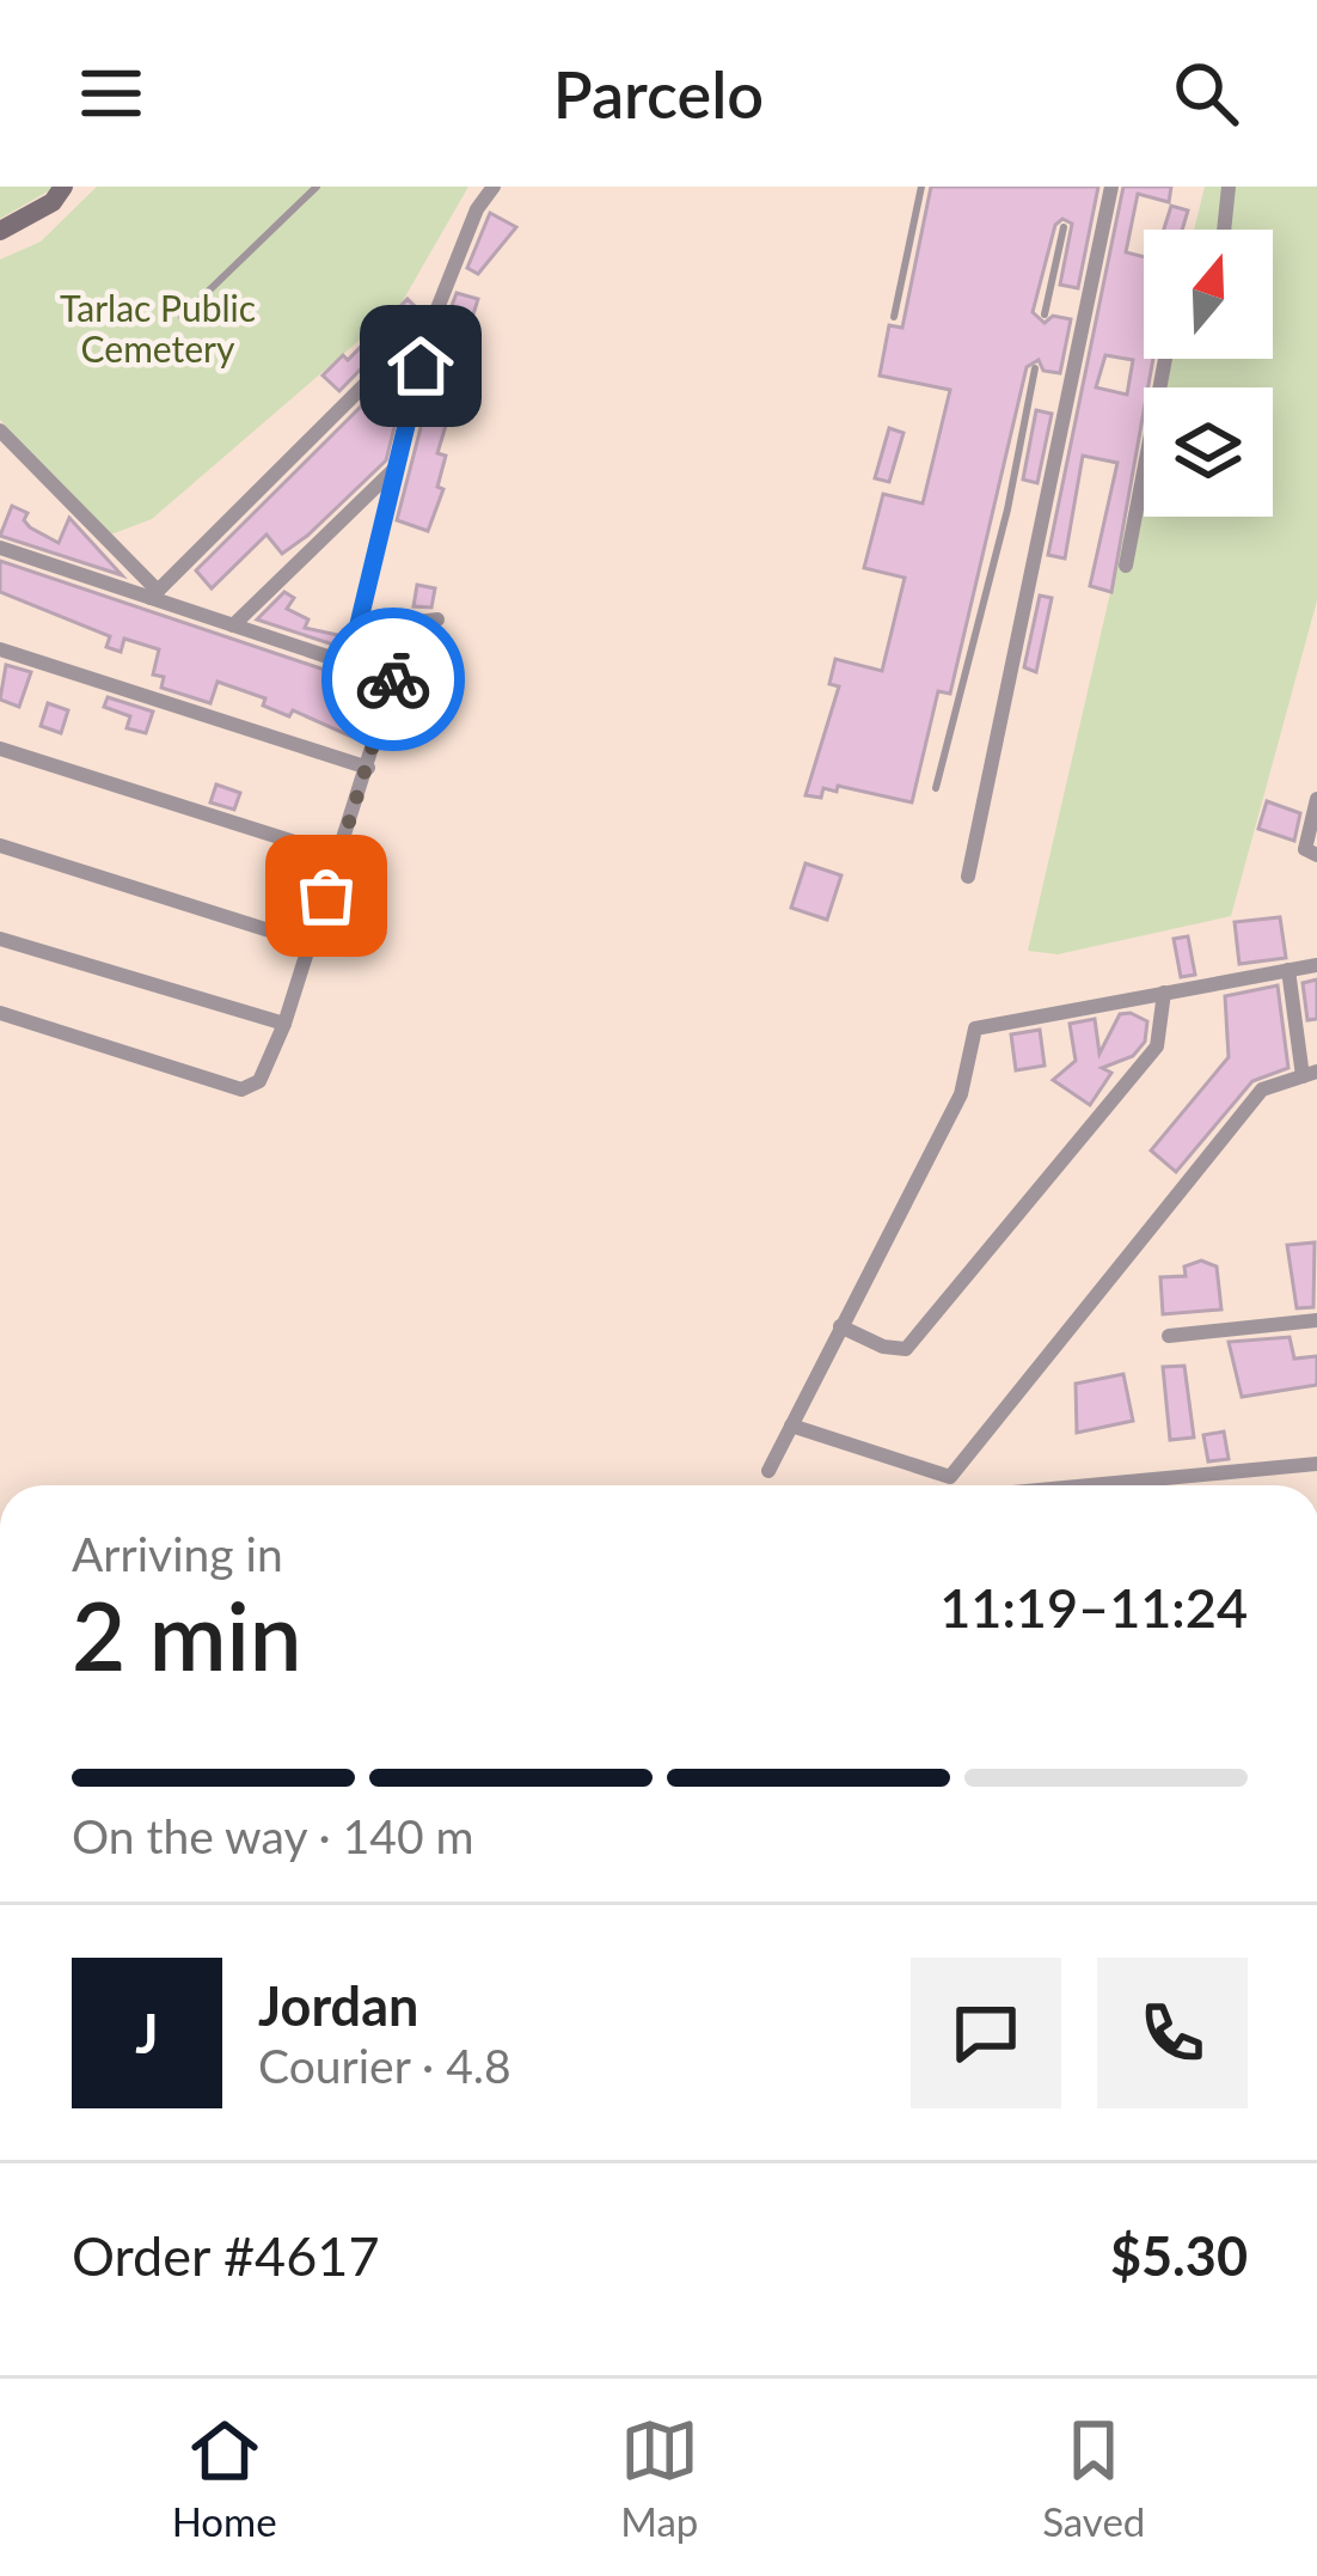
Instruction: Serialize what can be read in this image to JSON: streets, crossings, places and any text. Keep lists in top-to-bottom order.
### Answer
{
  "parks": ["Tarlac Public Cemetery"],
  "north": "top",
  "page": {
    "header": "Parcelo",
    "heading": ["2 min", "Arriving in", "11:19–11:24"],
    "panel": [
      "Jordan",
      "Courier · 4.8",
      "Order #4617",
      "$5.30"
    ],
    "bar": "On the way · 140 m",
    "round": "J",
    "tabs": ["Home", "Map", "Saved"]
  }
}
